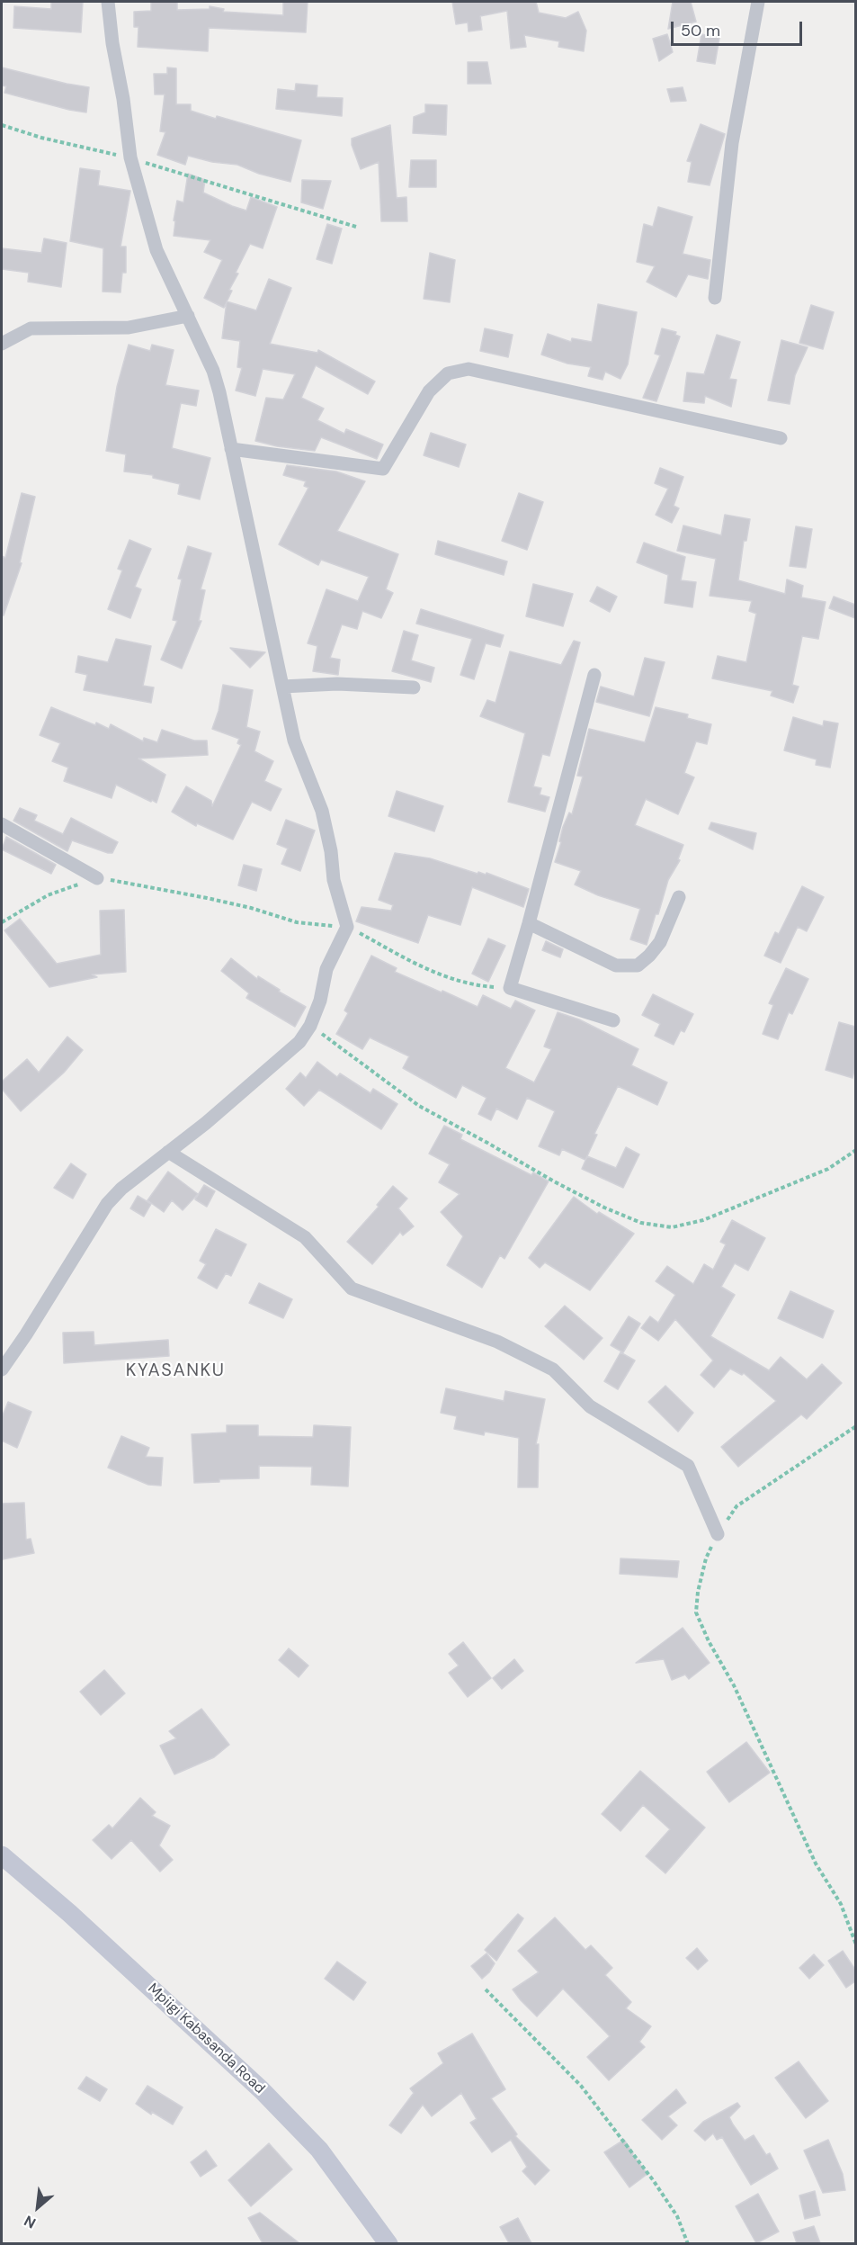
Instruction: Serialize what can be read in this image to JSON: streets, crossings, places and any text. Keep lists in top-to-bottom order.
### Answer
{
  "streets": {
    "main road": ["Mpiigi Kabasanda Road"]
  },
  "districts": ["KYASANKU"],
  "scale_bar": "50 m",
  "north": "bottom left"
}
